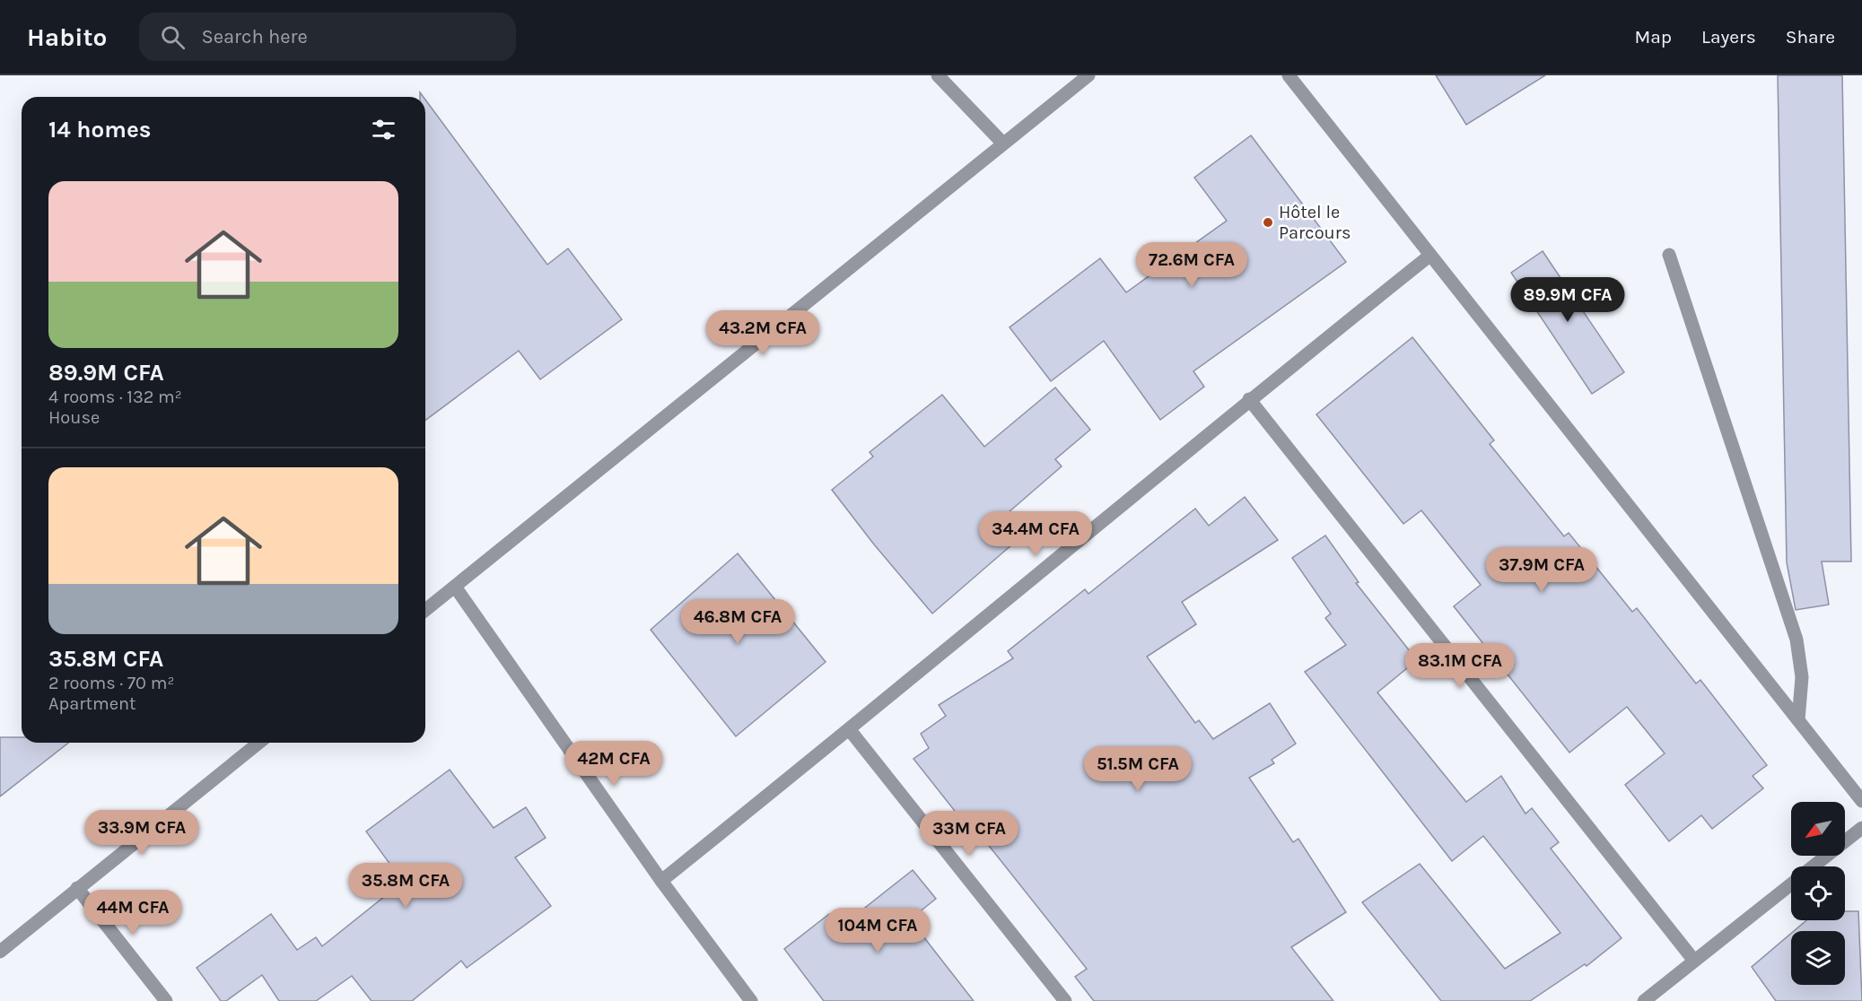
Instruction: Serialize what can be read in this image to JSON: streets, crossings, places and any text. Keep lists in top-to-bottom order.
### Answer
{
  "places": ["Hôtel le Parcours"],
  "north": "bottom left",
  "page": {
    "header": "Habito",
    "search": "Search here",
    "nav": ["Map", "Layers", "Share"],
    "heading": "14 homes",
    "list": [
      {
        "name": "89.9M CFA",
        "note": "4 rooms · 132 m² · House"
      },
      {
        "name": "35.8M CFA",
        "note": "2 rooms · 70 m² · Apartment"
      }
    ],
    "price": [
      "72.6M CFA",
      "89.9M CFA",
      "43.2M CFA",
      "34.4M CFA",
      "37.9M CFA",
      "46.8M CFA",
      "83.1M CFA",
      "42M CFA",
      "51.5M CFA",
      "33.9M CFA",
      "33M CFA",
      "35.8M CFA",
      "44M CFA",
      "104M CFA"
    ]
  }
}
